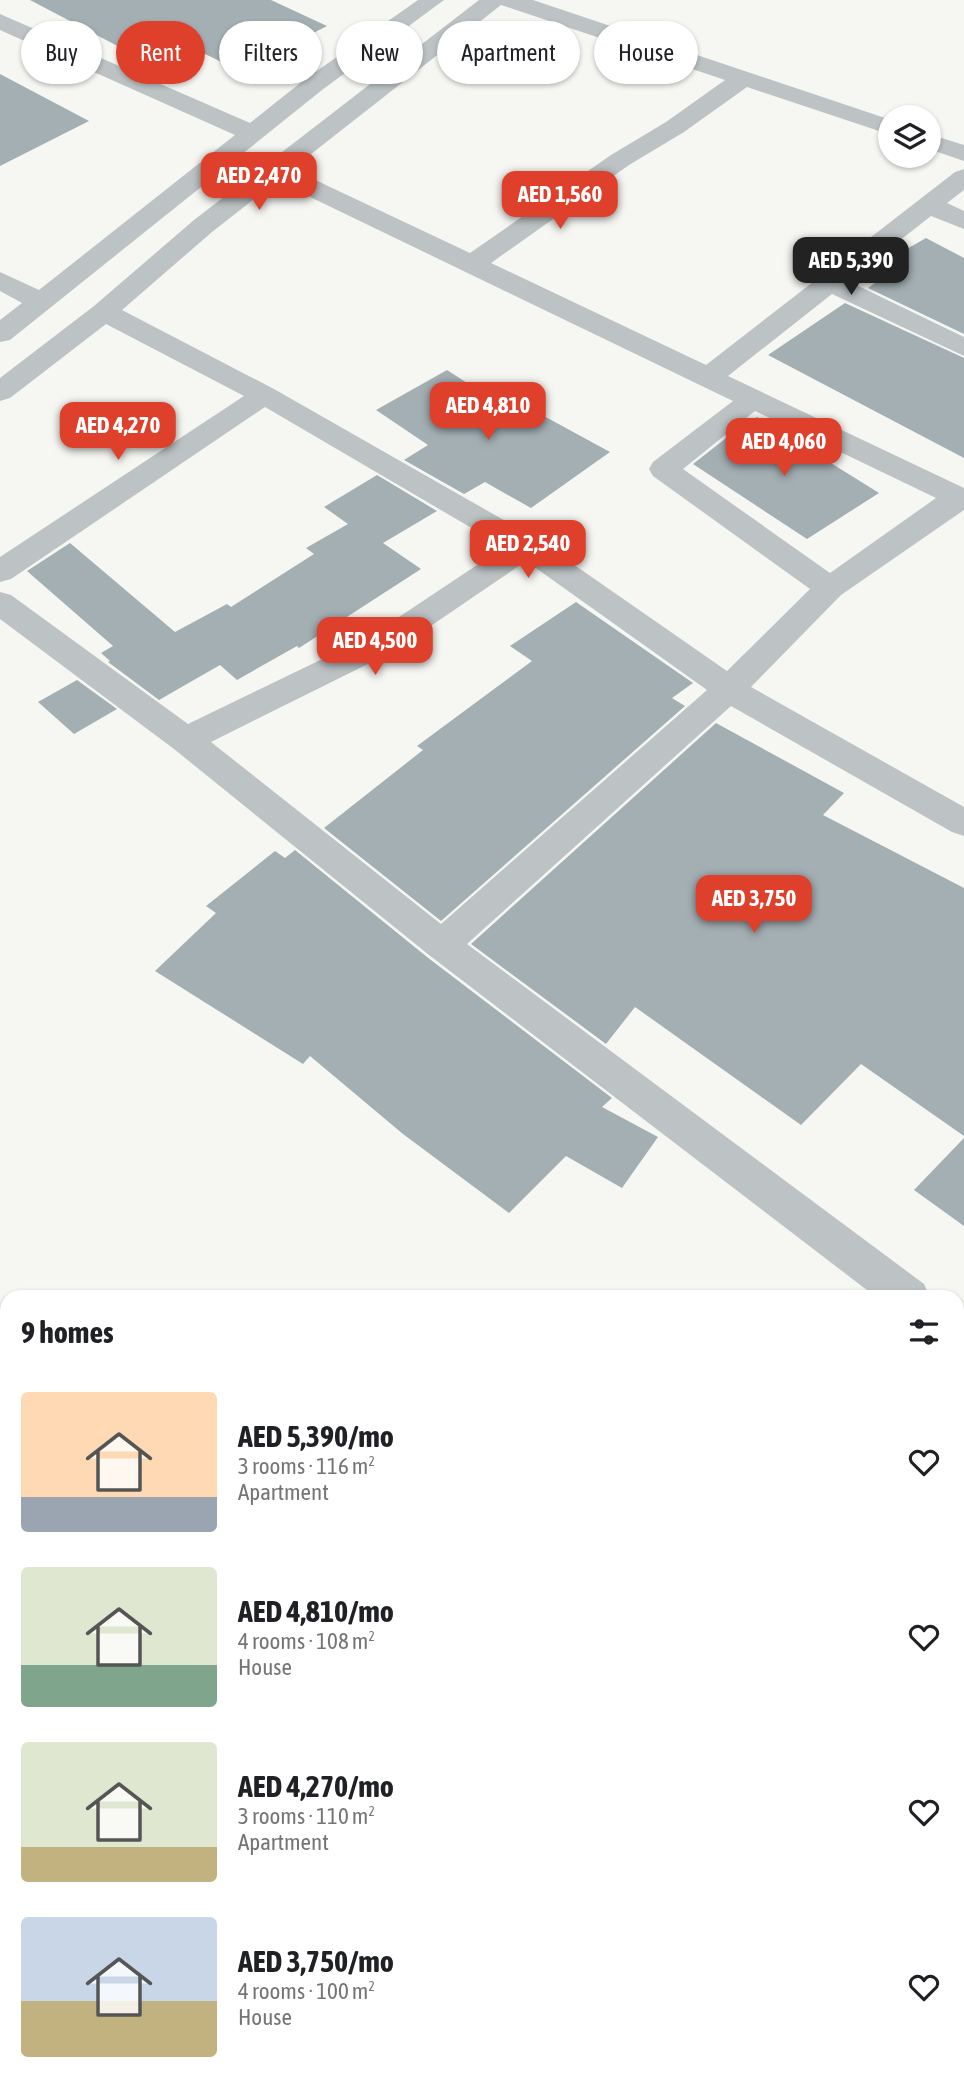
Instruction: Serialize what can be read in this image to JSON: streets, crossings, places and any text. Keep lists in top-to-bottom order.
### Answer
{
  "page": {
    "chip": [
      "Buy",
      "Rent",
      "Filters",
      "New",
      "Apartment",
      "House"
    ],
    "price": [
      "AED 2,470",
      "AED 1,560",
      "AED 5,390",
      "AED 4,810",
      "AED 4,270",
      "AED 4,060",
      "AED 2,540",
      "AED 4,500",
      "AED 3,750"
    ],
    "heading": "9 homes",
    "list": [
      {
        "name": "AED 5,390/mo",
        "note": "3 rooms · 116 m² · Apartment"
      },
      {
        "name": "AED 4,810/mo",
        "note": "4 rooms · 108 m² · House"
      },
      {
        "name": "AED 4,270/mo",
        "note": "3 rooms · 110 m² · Apartment"
      },
      {
        "name": "AED 3,750/mo",
        "note": "4 rooms · 100 m² · House"
      }
    ]
  }
}
